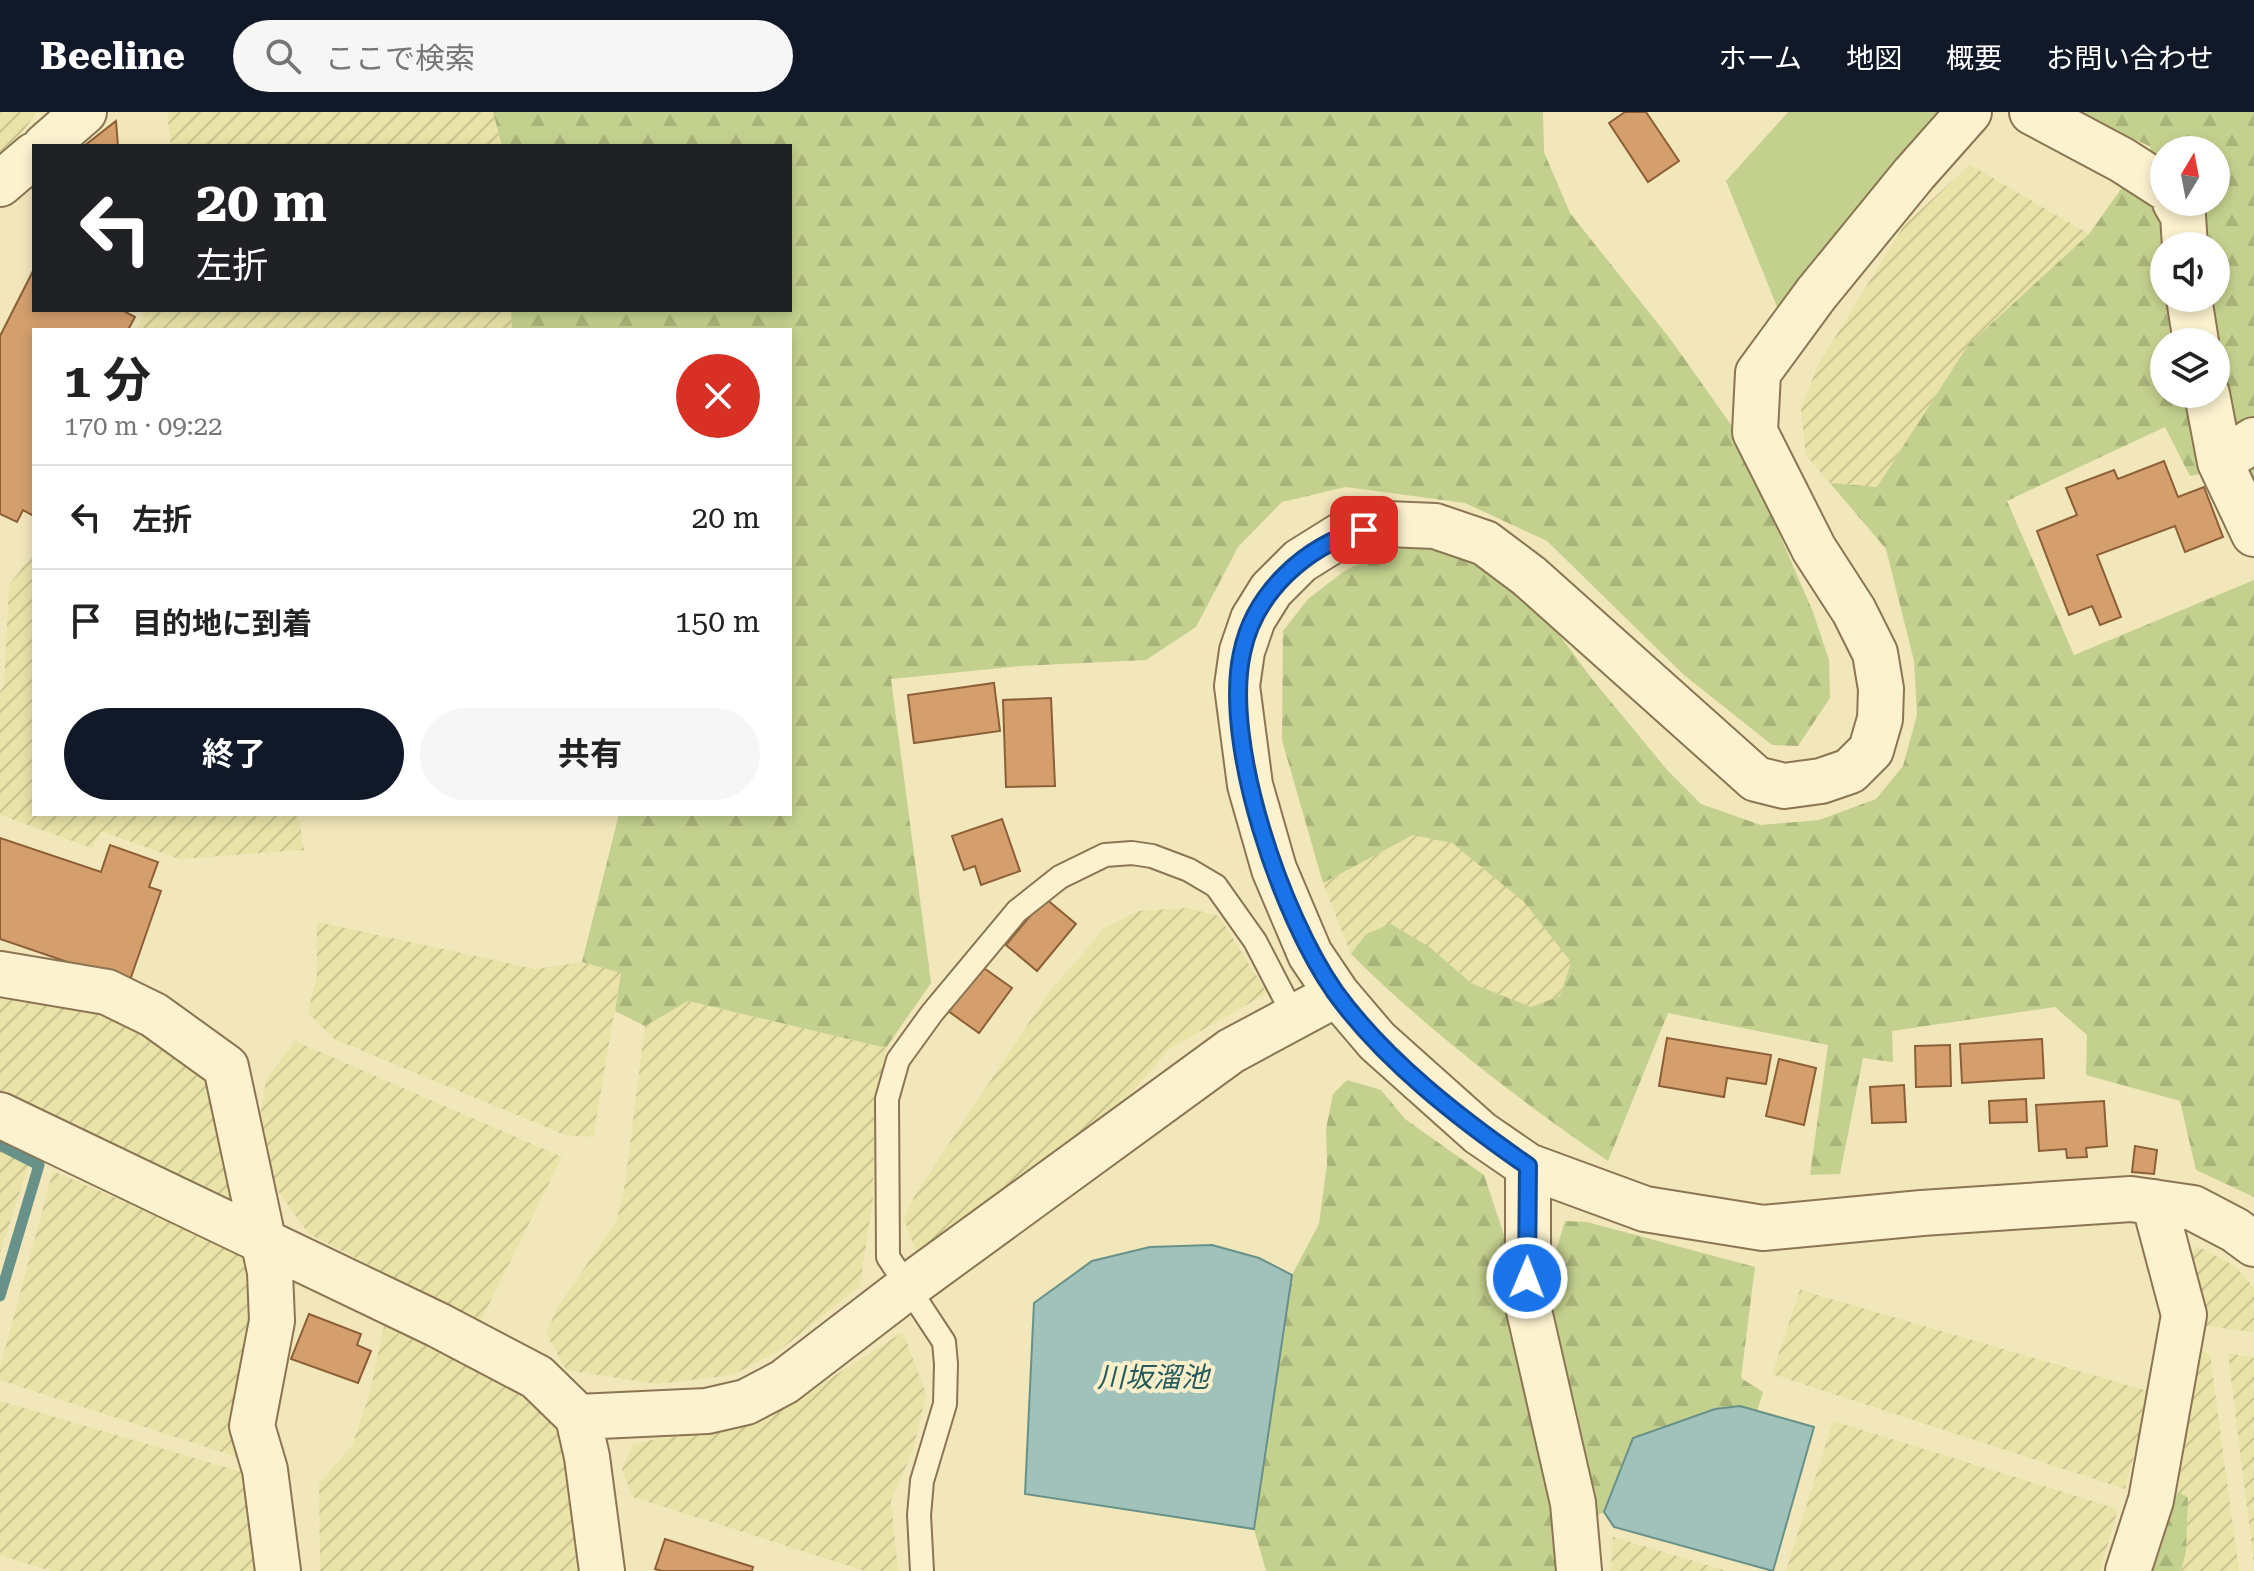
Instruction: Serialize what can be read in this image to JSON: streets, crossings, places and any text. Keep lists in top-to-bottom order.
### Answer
{
  "water": ["川坂溜池"],
  "north": "top",
  "page": {
    "header": "Beeline",
    "search": "ここで検索",
    "nav": [
      "ホーム",
      "地図",
      "概要",
      "お問い合わせ"
    ],
    "turn": ["20 m", "左折"],
    "heading": ["1 分", "170 m · 09:22"],
    "list": [
      {
        "name": "左折",
        "value": "20 m"
      },
      {
        "name": "目的地に到着",
        "value": "150 m"
      }
    ],
    "buttons": ["終了", "共有"]
  }
}
